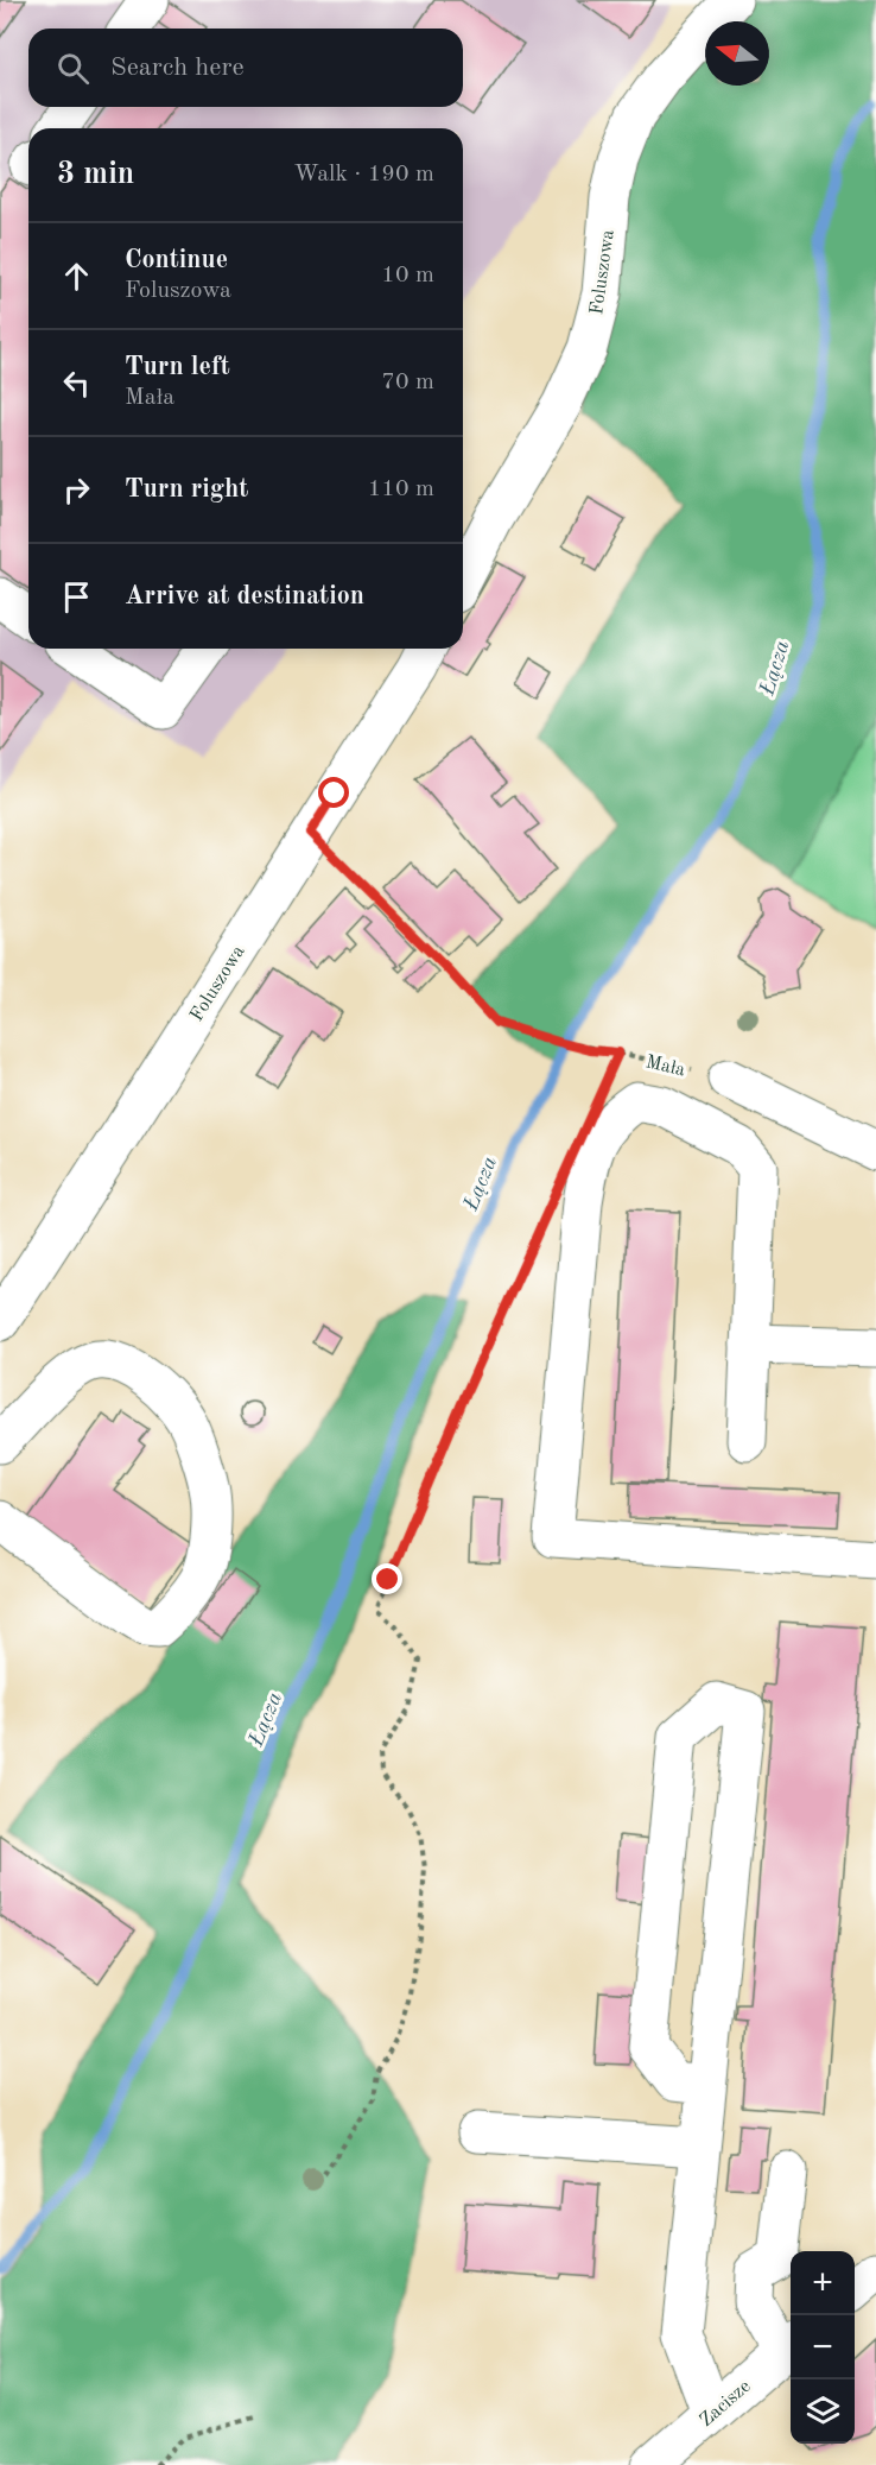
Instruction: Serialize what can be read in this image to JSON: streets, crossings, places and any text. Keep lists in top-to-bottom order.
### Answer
{
  "streets": {
    "street": ["Foluszowa", "Zacisze"],
    "path": ["Mała"]
  },
  "crossings": [
    ["Foluszowa", "Mała"]
  ],
  "water": ["Łącza"],
  "north": "left",
  "page": {
    "search": "Search here",
    "heading": ["3 min", "Walk · 190 m"],
    "list": [
      ["Continue", "Foluszowa", "10 m"],
      ["Turn left", "Mała", "70 m"],
      ["Turn right", "110 m"],
      "Arrive at destination"
    ],
    "map_buttons": ["+", "−"]
  }
}
